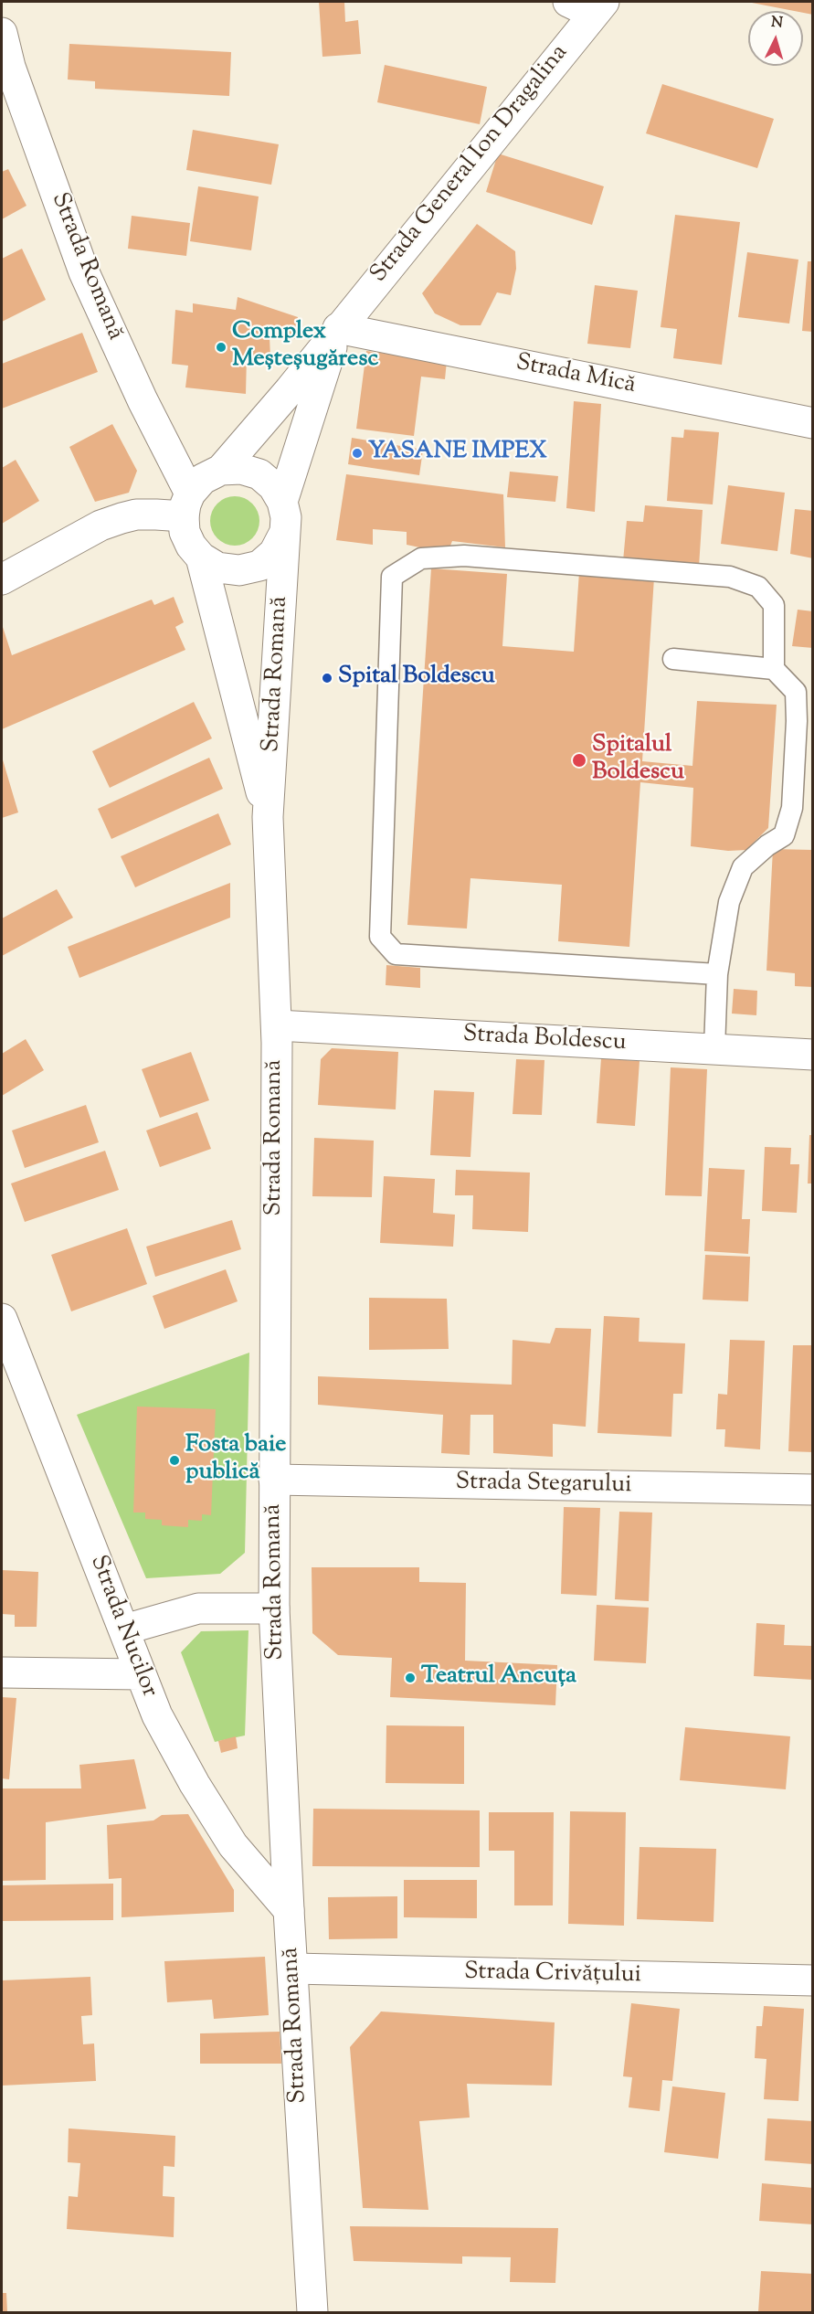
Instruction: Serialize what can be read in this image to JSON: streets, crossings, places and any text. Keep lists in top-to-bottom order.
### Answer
{
  "streets": {
    "street": [
      "Strada General Ion Dragalina",
      "Strada Romană",
      "Strada Mică",
      "Strada Boldescu",
      "Strada Stegarului",
      "Strada Nucilor",
      "Strada Crivățului"
    ]
  },
  "crossings": [
    ["Strada General Ion Dragalina", "Strada Romană"],
    ["Strada General Ion Dragalina", "Strada Mică"],
    ["Strada Romană", "Strada Boldescu"],
    ["Strada Romană", "Strada Stegarului"],
    ["Strada Romană", "Strada Nucilor"],
    ["Strada Romană", "Strada Crivățului"]
  ],
  "places": [
    "Complex Meșteșugăresc",
    "YASANE IMPEX",
    "Spital Boldescu",
    "Spitalul Boldescu",
    "Fosta baie publică",
    "Teatrul Ancuța"
  ],
  "north": "top"
}
